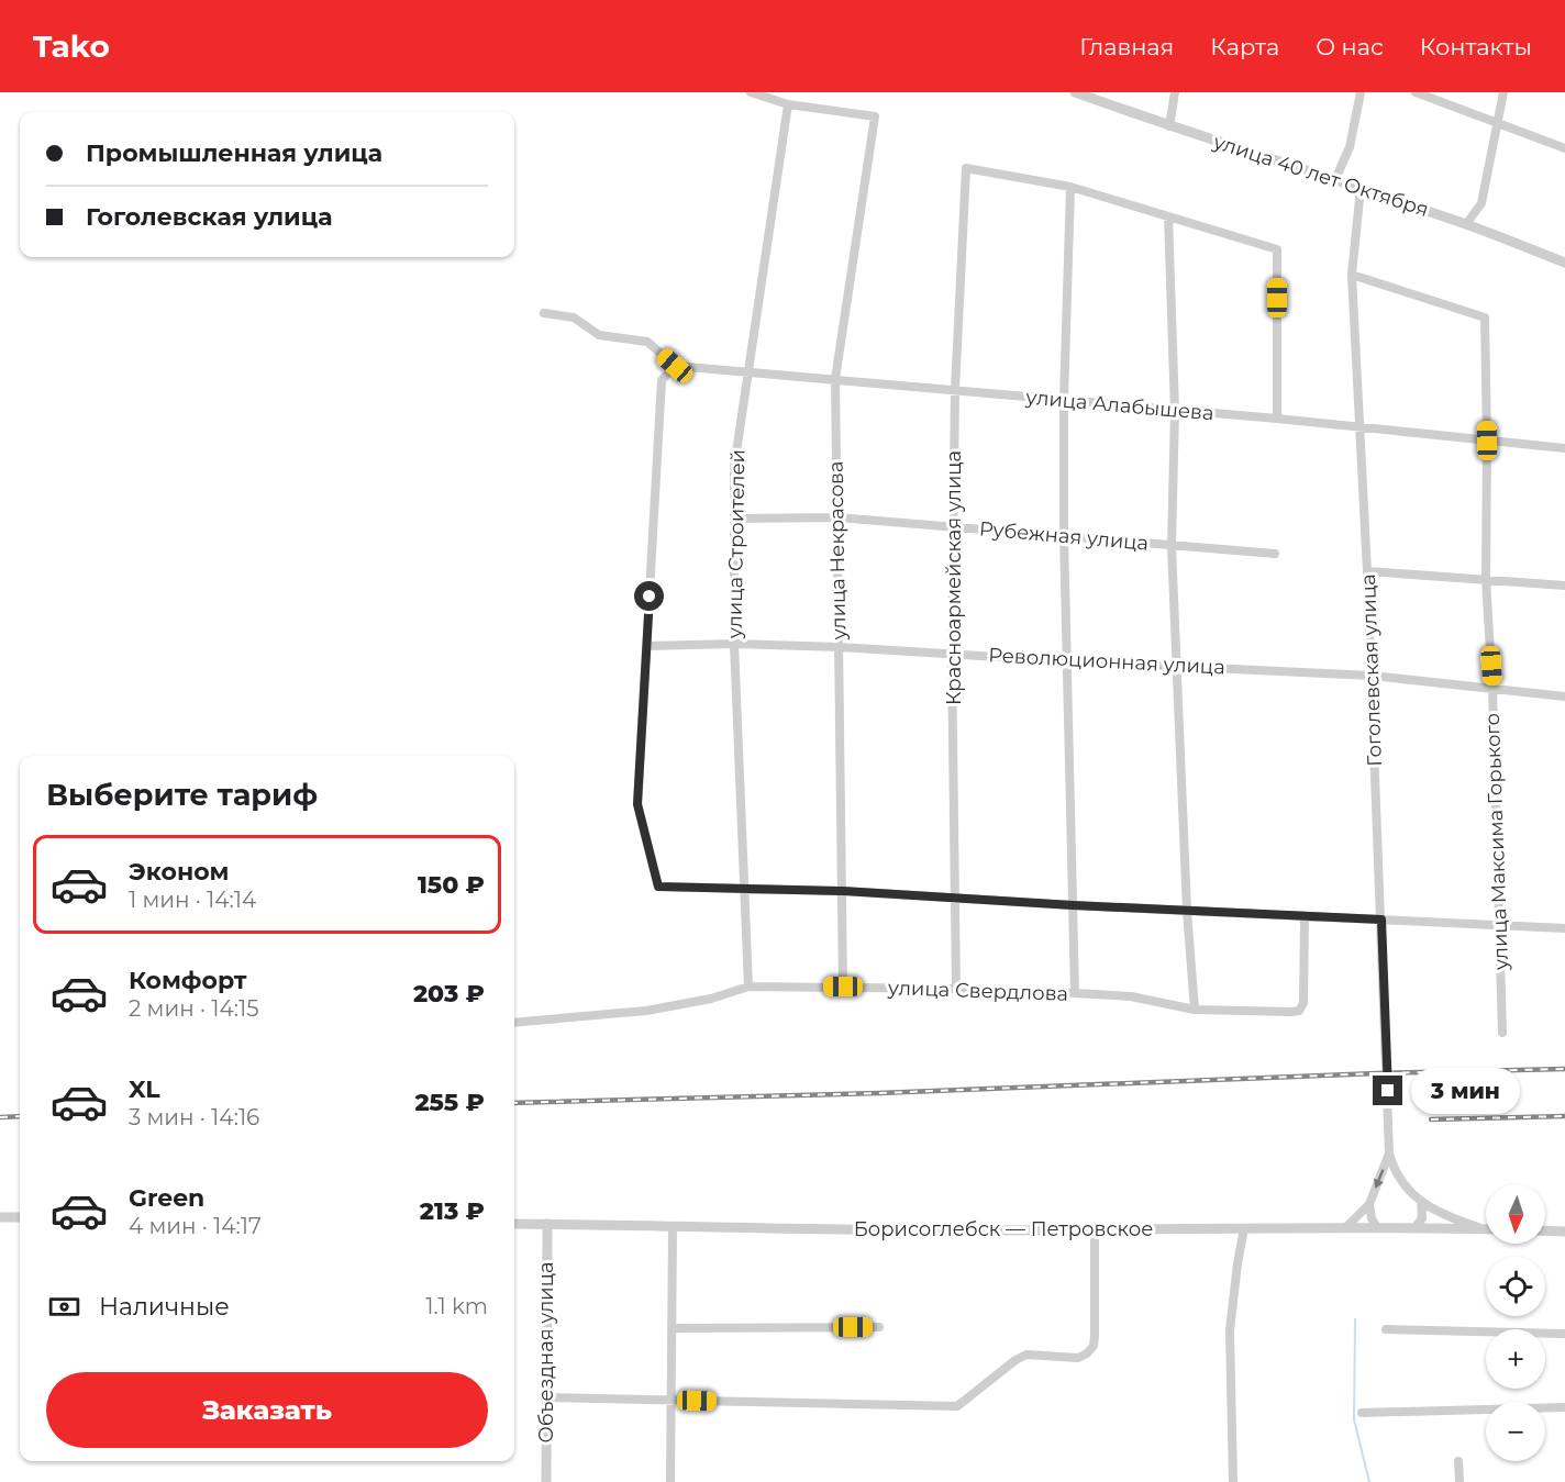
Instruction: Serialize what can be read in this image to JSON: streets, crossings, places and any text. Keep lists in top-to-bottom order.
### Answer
{
  "streets": {
    "street": [
      "улица 40 лет Октября",
      "улица Алабышева",
      "Рубежная улица",
      "улица Строителей",
      "улица Некрасова",
      "Красноармейская улица",
      "Революционная улица",
      "Гоголевская улица",
      "улица Максима Горького",
      "улица Свердлова",
      "Борисоглебск — Петровское",
      "Объездная улица"
    ]
  },
  "crossings": [
    ["улица 40 лет Октября", "Гоголевская улица"],
    ["улица Алабышева", "улица Строителей"],
    ["улица Алабышева", "улица Некрасова"],
    ["улица Алабышева", "Красноармейская улица"],
    ["улица Алабышева", "Гоголевская улица"],
    ["улица Алабышева", "улица Максима Горького"],
    ["Рубежная улица", "улица Строителей"],
    ["Рубежная улица", "улица Некрасова"],
    ["Рубежная улица", "Красноармейская улица"],
    ["улица Строителей", "улица Некрасова"],
    ["улица Строителей", "Революционная улица"],
    ["улица Строителей", "улица Свердлова"],
    ["улица Некрасова", "Революционная улица"],
    ["улица Некрасова", "улица Свердлова"],
    ["Красноармейская улица", "Революционная улица"],
    ["Красноармейская улица", "улица Свердлова"],
    ["Революционная улица", "Гоголевская улица"],
    ["Революционная улица", "улица Максима Горького"],
    ["Гоголевская улица", "улица Максима Горького"],
    ["Борисоглебск — Петровское", "Объездная улица"]
  ],
  "north": "bottom",
  "page": {
    "header": "Tako",
    "nav": [
      "Главная",
      "Карта",
      "О нас",
      "Контакты"
    ],
    "banner": ["Промышленная улица", "Гоголевская улица"],
    "heading": "Выберите тариф",
    "list": [
      {
        "name": "Эконом",
        "note": "1 мин · 14:14",
        "value": "150 ₽"
      },
      {
        "name": "Комфорт",
        "note": "2 мин · 14:15",
        "value": "203 ₽"
      },
      {
        "name": "XL",
        "note": "3 мин · 14:16",
        "value": "255 ₽"
      },
      {
        "name": "Green",
        "note": "4 мин · 14:17",
        "value": "213 ₽"
      }
    ],
    "bubble": "3 мин",
    "map_buttons": ["+", "−"],
    "pay": ["Наличные", "1.1 km"],
    "buttons": "Заказать"
  }
}
